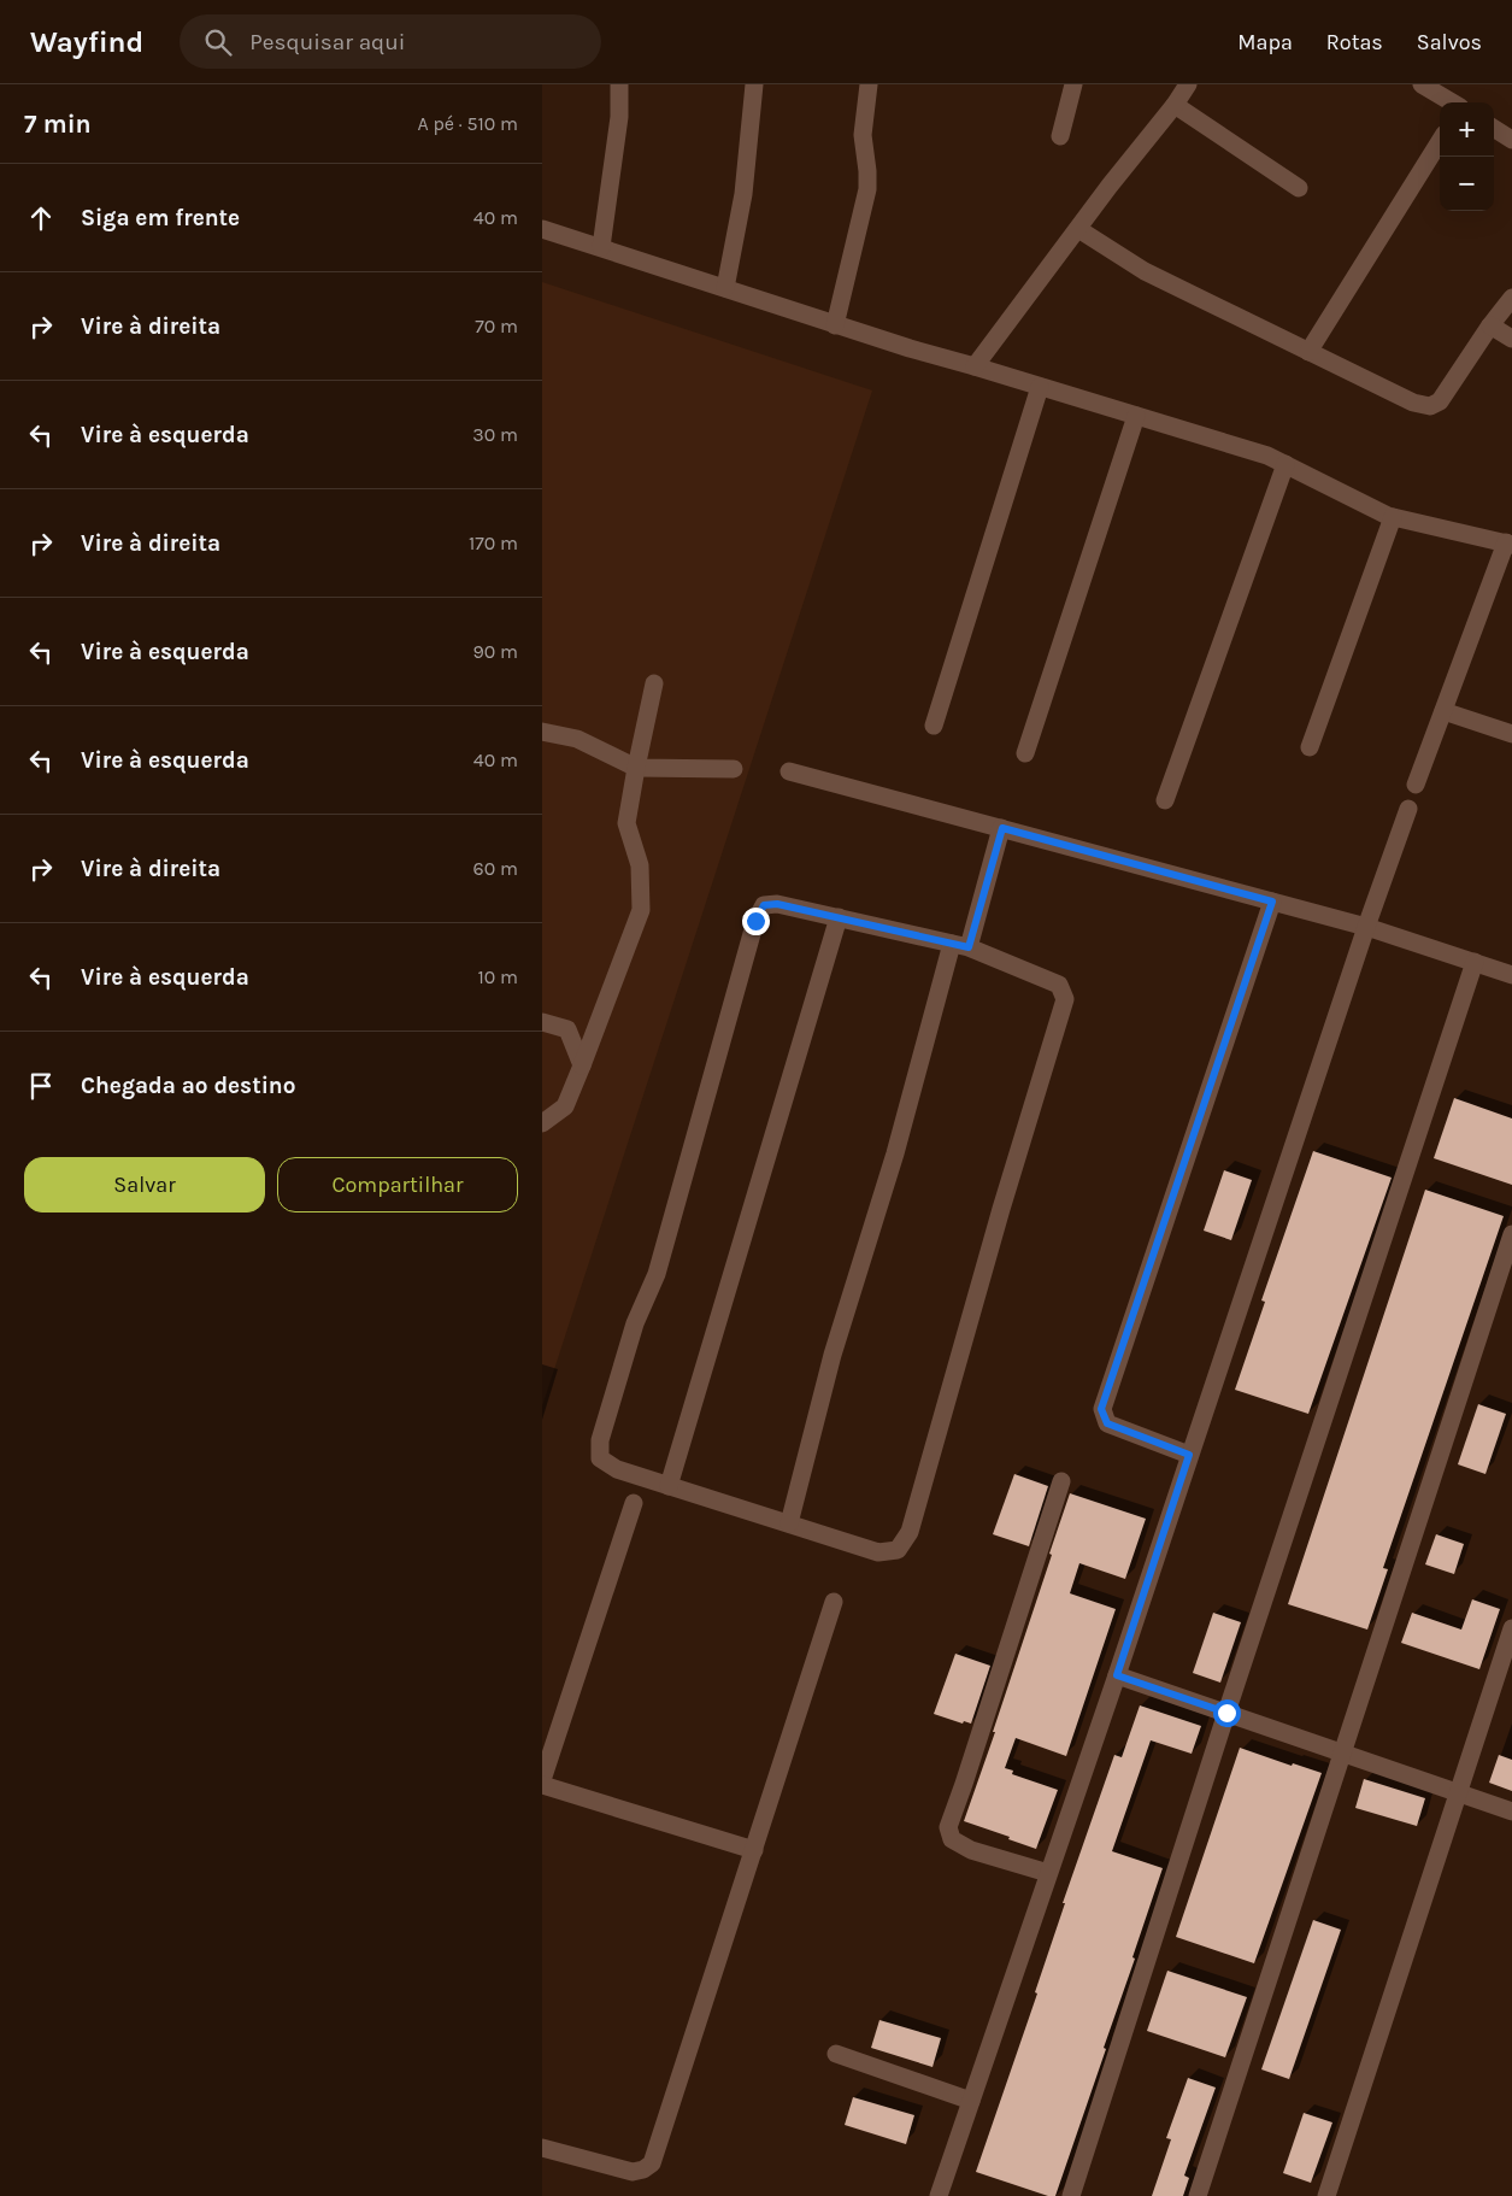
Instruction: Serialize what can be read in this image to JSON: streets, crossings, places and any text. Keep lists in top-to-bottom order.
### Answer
{
  "page": {
    "header": "Wayfind",
    "search": "Pesquisar aqui",
    "nav": ["Mapa", "Rotas", "Salvos"],
    "heading": ["7 min", "A pé · 510 m"],
    "map_buttons": ["+", "−"],
    "list": [
      ["Siga em frente", "40 m"],
      ["Vire à direita", "70 m"],
      ["Vire à esquerda", "30 m"],
      ["Vire à direita", "170 m"],
      ["Vire à esquerda", "90 m"],
      ["Vire à esquerda", "40 m"],
      ["Vire à direita", "60 m"],
      ["Vire à esquerda", "10 m"],
      "Chegada ao destino"
    ],
    "buttons": ["Salvar", "Compartilhar"]
  }
}
